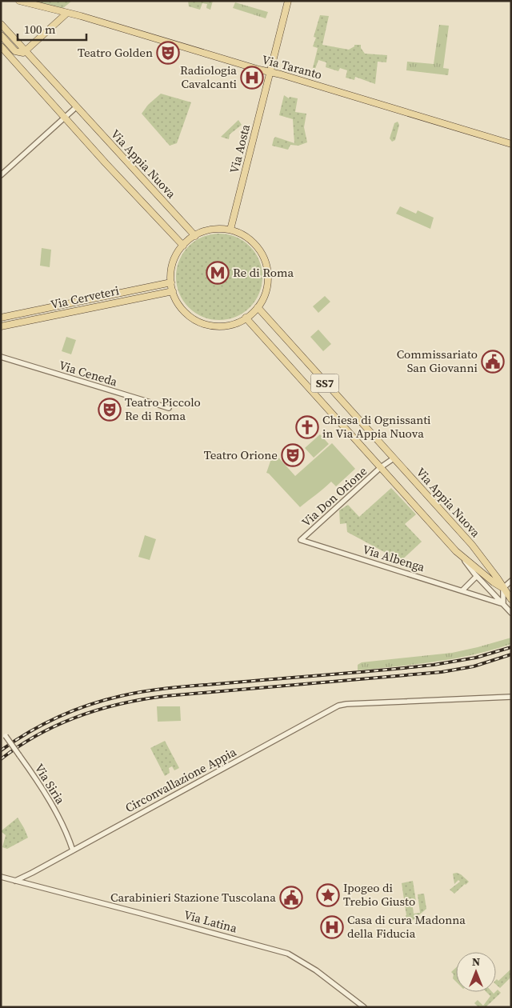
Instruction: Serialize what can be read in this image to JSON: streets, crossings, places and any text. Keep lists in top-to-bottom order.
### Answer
{
  "streets": {
    "main road": [
      "Via Taranto",
      "Via Aosta",
      "Via Appia Nuova",
      "Via Cerveteri",
      "SS7"
    ],
    "street": [
      "Via Ceneda",
      "Via Don Orione",
      "Via Albenga",
      "Circonvallazione Appia",
      "Via Siria",
      "Via Latina"
    ]
  },
  "crossings": [
    ["Via Taranto", "Via Aosta"],
    ["Via Aosta", "Via Appia Nuova"],
    ["Via Aosta", "Via Cerveteri"],
    ["Via Aosta", "SS7"],
    ["Via Appia Nuova", "Via Cerveteri"],
    ["Via Appia Nuova", "SS7"],
    ["Via Cerveteri", "SS7"],
    ["SS7", "Via Don Orione"],
    ["Via Don Orione", "Via Albenga"],
    ["Circonvallazione Appia", "Via Siria"],
    ["Circonvallazione Appia", "Via Latina"]
  ],
  "places": {
    "theatre": ["Teatro Golden", "Teatro Piccolo Re di Roma", "Teatro Orione"],
    "hospital": ["Radiologia Cavalcanti", "Casa di cura Madonna della Fiducia"],
    "metro station": ["Re di Roma"],
    "public building": ["Commissariato San Giovanni", "Carabinieri Stazione Tuscolana"],
    "church": ["Chiesa di Ognissanti in Via Appia Nuova"],
    "place": ["Ipogeo di Trebio Giusto"]
  },
  "scale_bar": "100 m",
  "north": "top"
}
